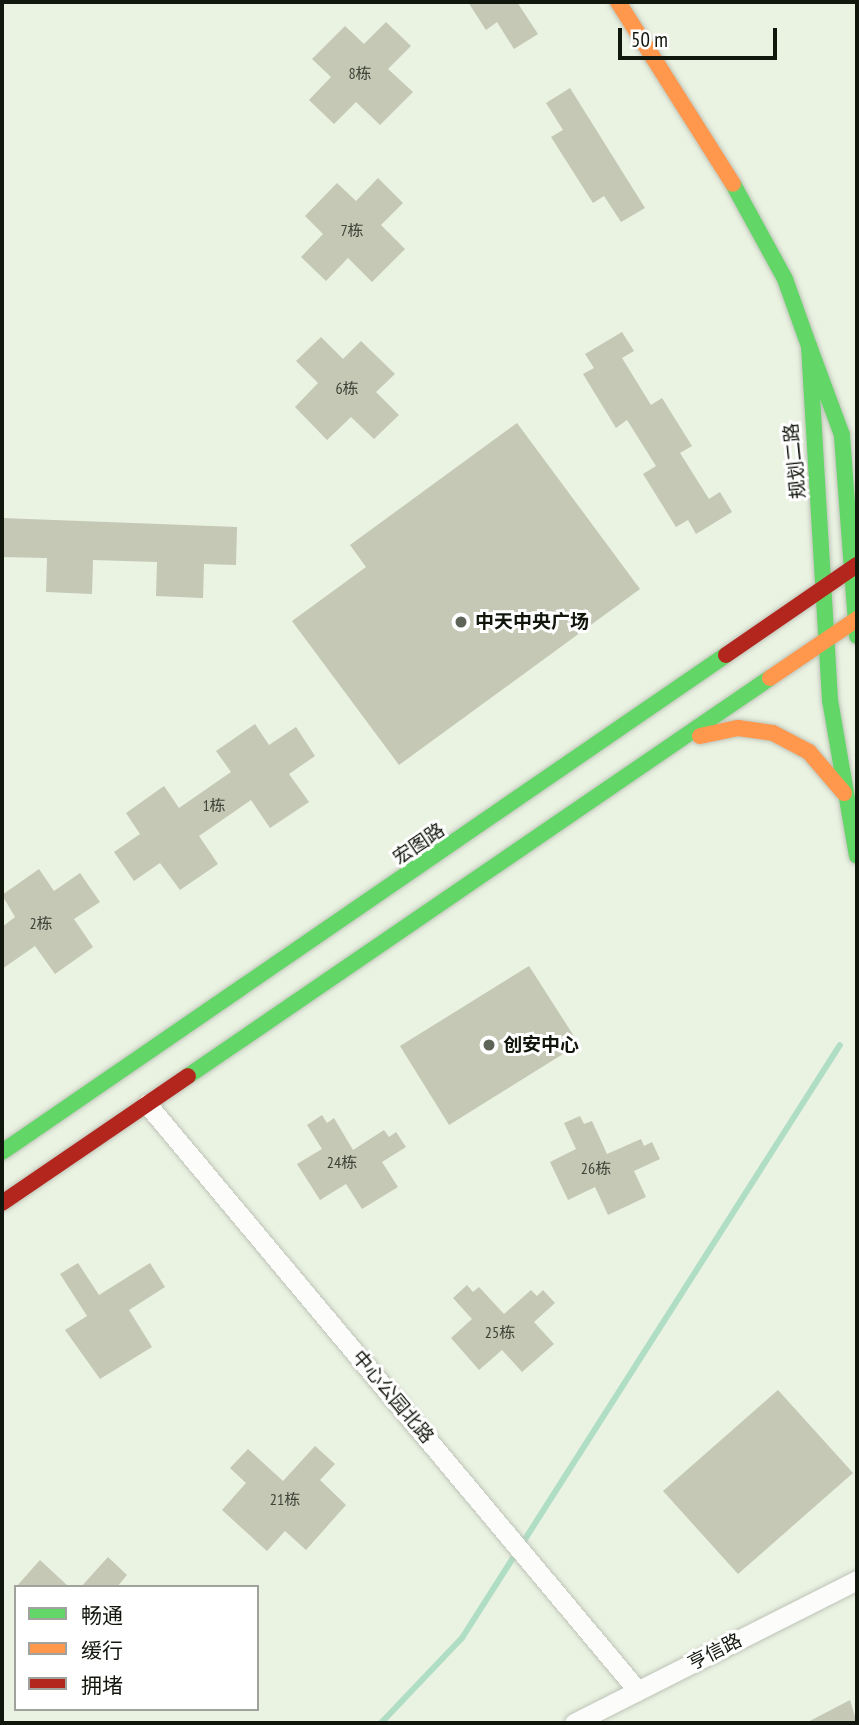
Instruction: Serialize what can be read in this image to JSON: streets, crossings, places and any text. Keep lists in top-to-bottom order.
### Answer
{
  "streets": {
    "main road": ["规划二路", "宏图路"],
    "street": ["中心公园北路", "亨信路"]
  },
  "crossings": [
    ["规划二路", "宏图路"],
    ["中心公园北路", "亨信路"]
  ],
  "places": ["中天中央广场", "创安中心"],
  "house_numbers": [
    "8栋",
    "7栋",
    "6栋",
    "1栋",
    "2栋",
    "24栋",
    "26栋",
    "25栋",
    "21栋"
  ],
  "legend": ["畅通", "缓行", "拥堵"],
  "scale_bar": "50 m"
}
